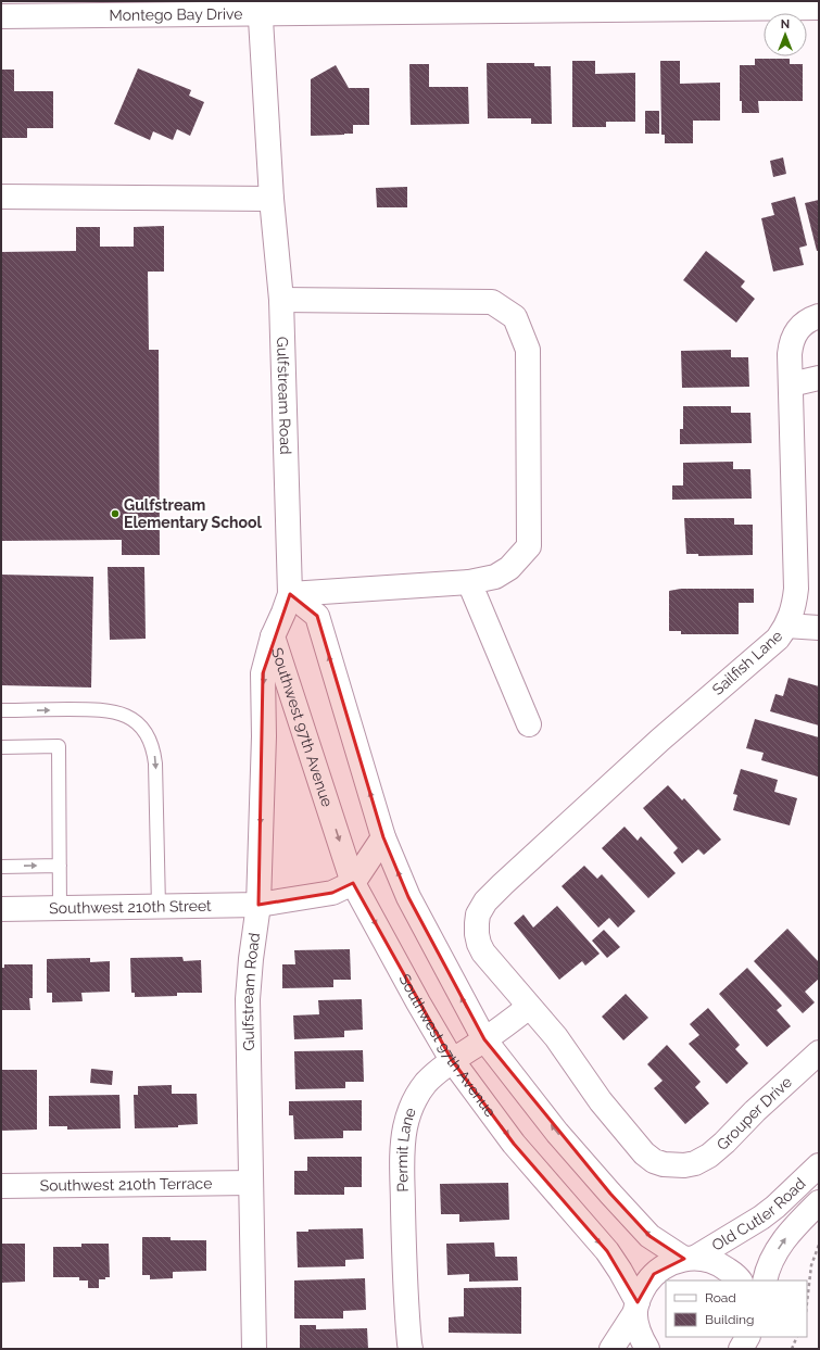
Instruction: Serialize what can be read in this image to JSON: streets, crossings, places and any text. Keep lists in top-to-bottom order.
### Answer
{
  "streets": {
    "street": [
      "Montego Bay Drive",
      "Gulfstream Road",
      "Sailfish Lane",
      "Southwest 97th Avenue",
      "Southwest 210th Street",
      "Grouper Drive",
      "Permit Lane",
      "Southwest 210th Terrace",
      "Old Cutler Road"
    ]
  },
  "crossings": [
    ["Montego Bay Drive", "Gulfstream Road"],
    ["Gulfstream Road", "Southwest 97th Avenue"],
    ["Gulfstream Road", "Southwest 210th Street"],
    ["Gulfstream Road", "Southwest 210th Terrace"],
    ["Sailfish Lane", "Grouper Drive"],
    ["Sailfish Lane", "Permit Lane"],
    ["Southwest 97th Avenue", "Southwest 210th Street"],
    ["Southwest 97th Avenue", "Permit Lane"],
    ["Southwest 97th Avenue", "Old Cutler Road"],
    ["Grouper Drive", "Permit Lane"]
  ],
  "places": ["Gulfstream Elementary School"],
  "legend": ["Road", "Building"],
  "north": "top"
}
